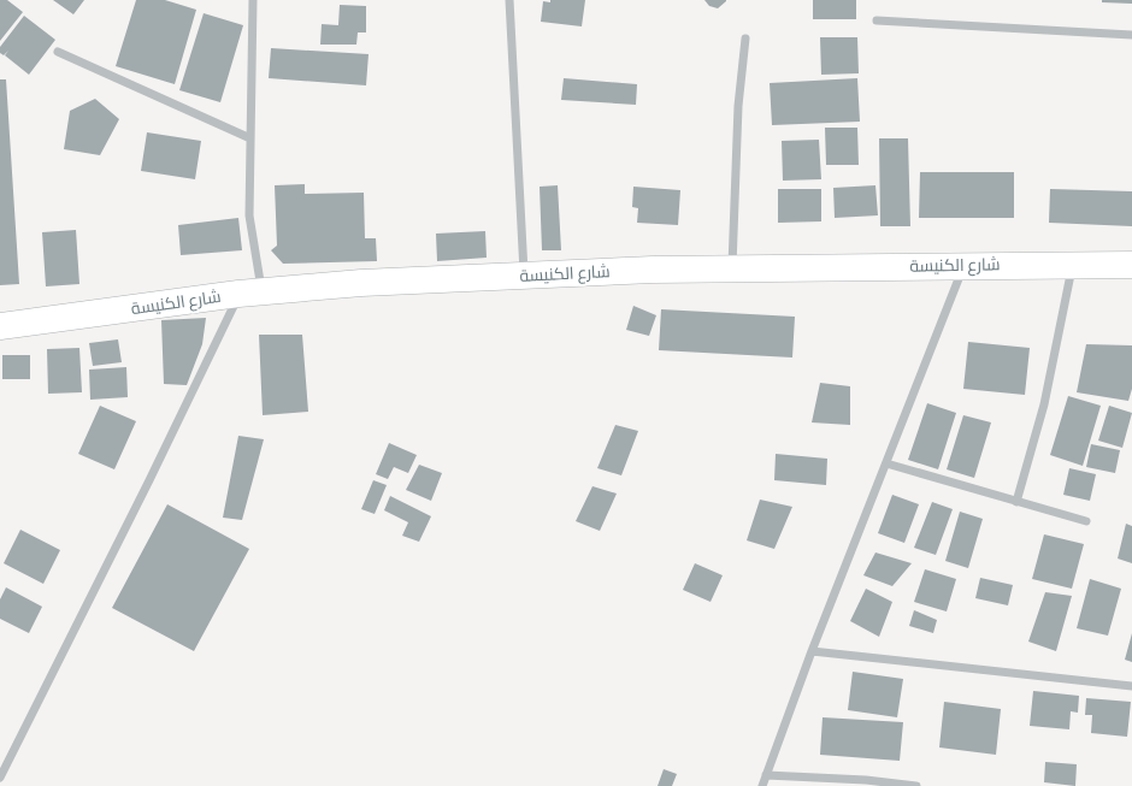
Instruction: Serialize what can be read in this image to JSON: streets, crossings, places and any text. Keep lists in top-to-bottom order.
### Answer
{
  "streets": {
    "main road": ["شارع الكنيسة"]
  }
}
